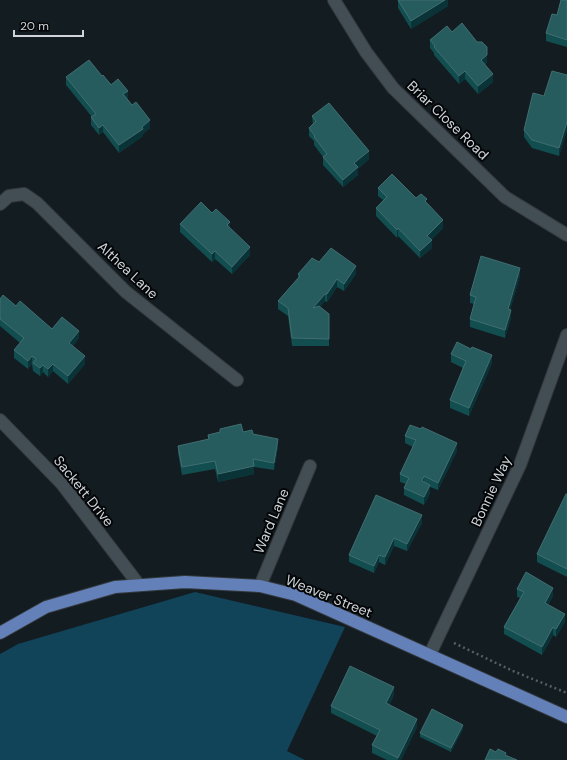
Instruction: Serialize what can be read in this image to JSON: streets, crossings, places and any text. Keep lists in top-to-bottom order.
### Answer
{
  "streets": {
    "main road": ["Weaver Street"],
    "street": [
      "Briar Close Road",
      "Althea Lane",
      "Sackett Drive",
      "Bonnie Way",
      "Ward Lane"
    ]
  },
  "crossings": [
    ["Sackett Drive", "Weaver Street"],
    ["Bonnie Way", "Weaver Street"],
    ["Ward Lane", "Weaver Street"]
  ],
  "scale_bar": "20 m"
}
